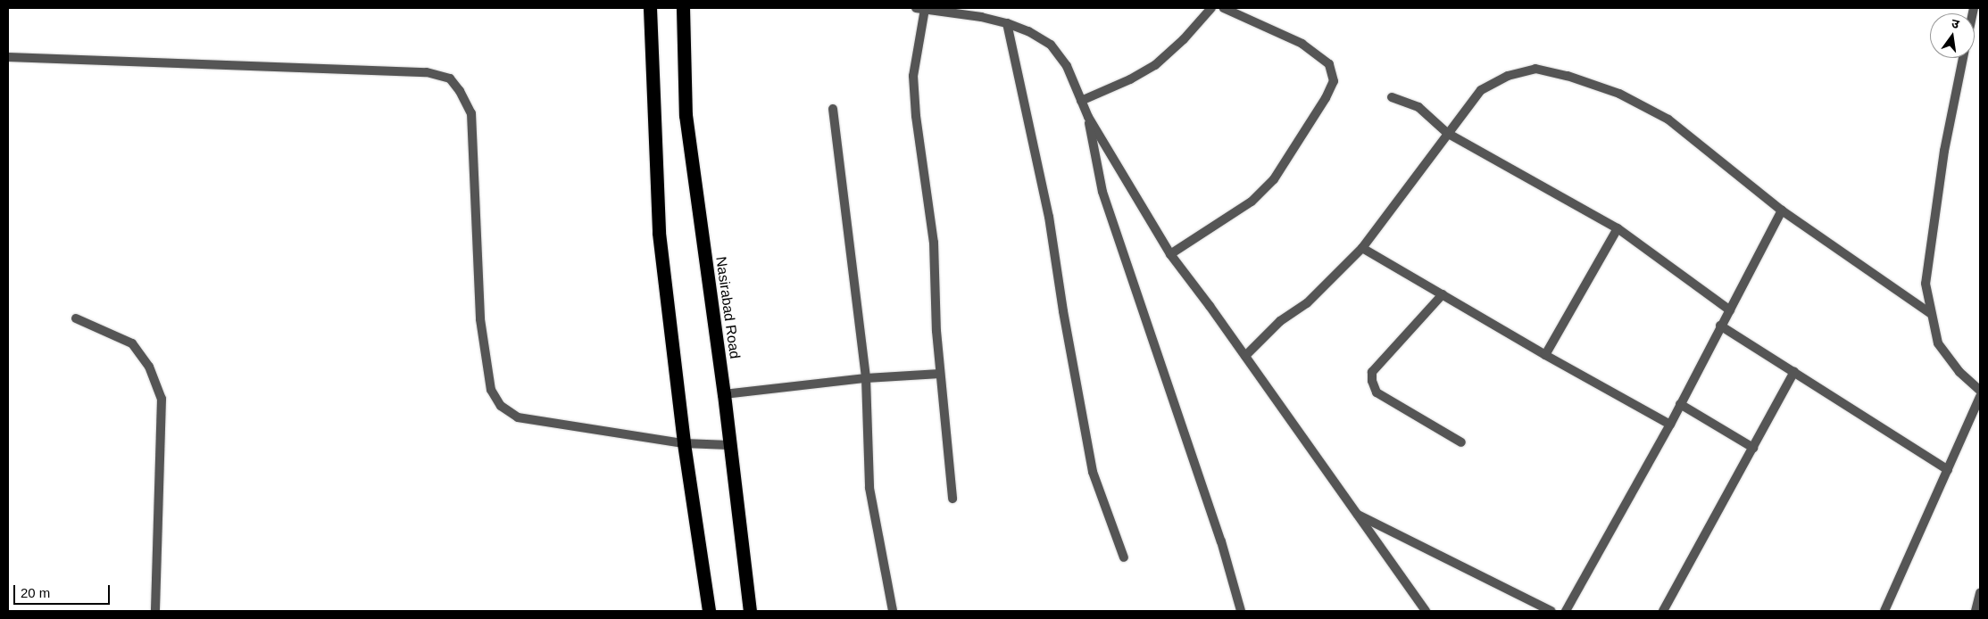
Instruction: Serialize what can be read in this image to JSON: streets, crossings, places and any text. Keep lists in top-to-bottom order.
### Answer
{
  "streets": {
    "highway": ["Nasirabad Road"]
  },
  "scale_bar": "20 m",
  "north": "top"
}
